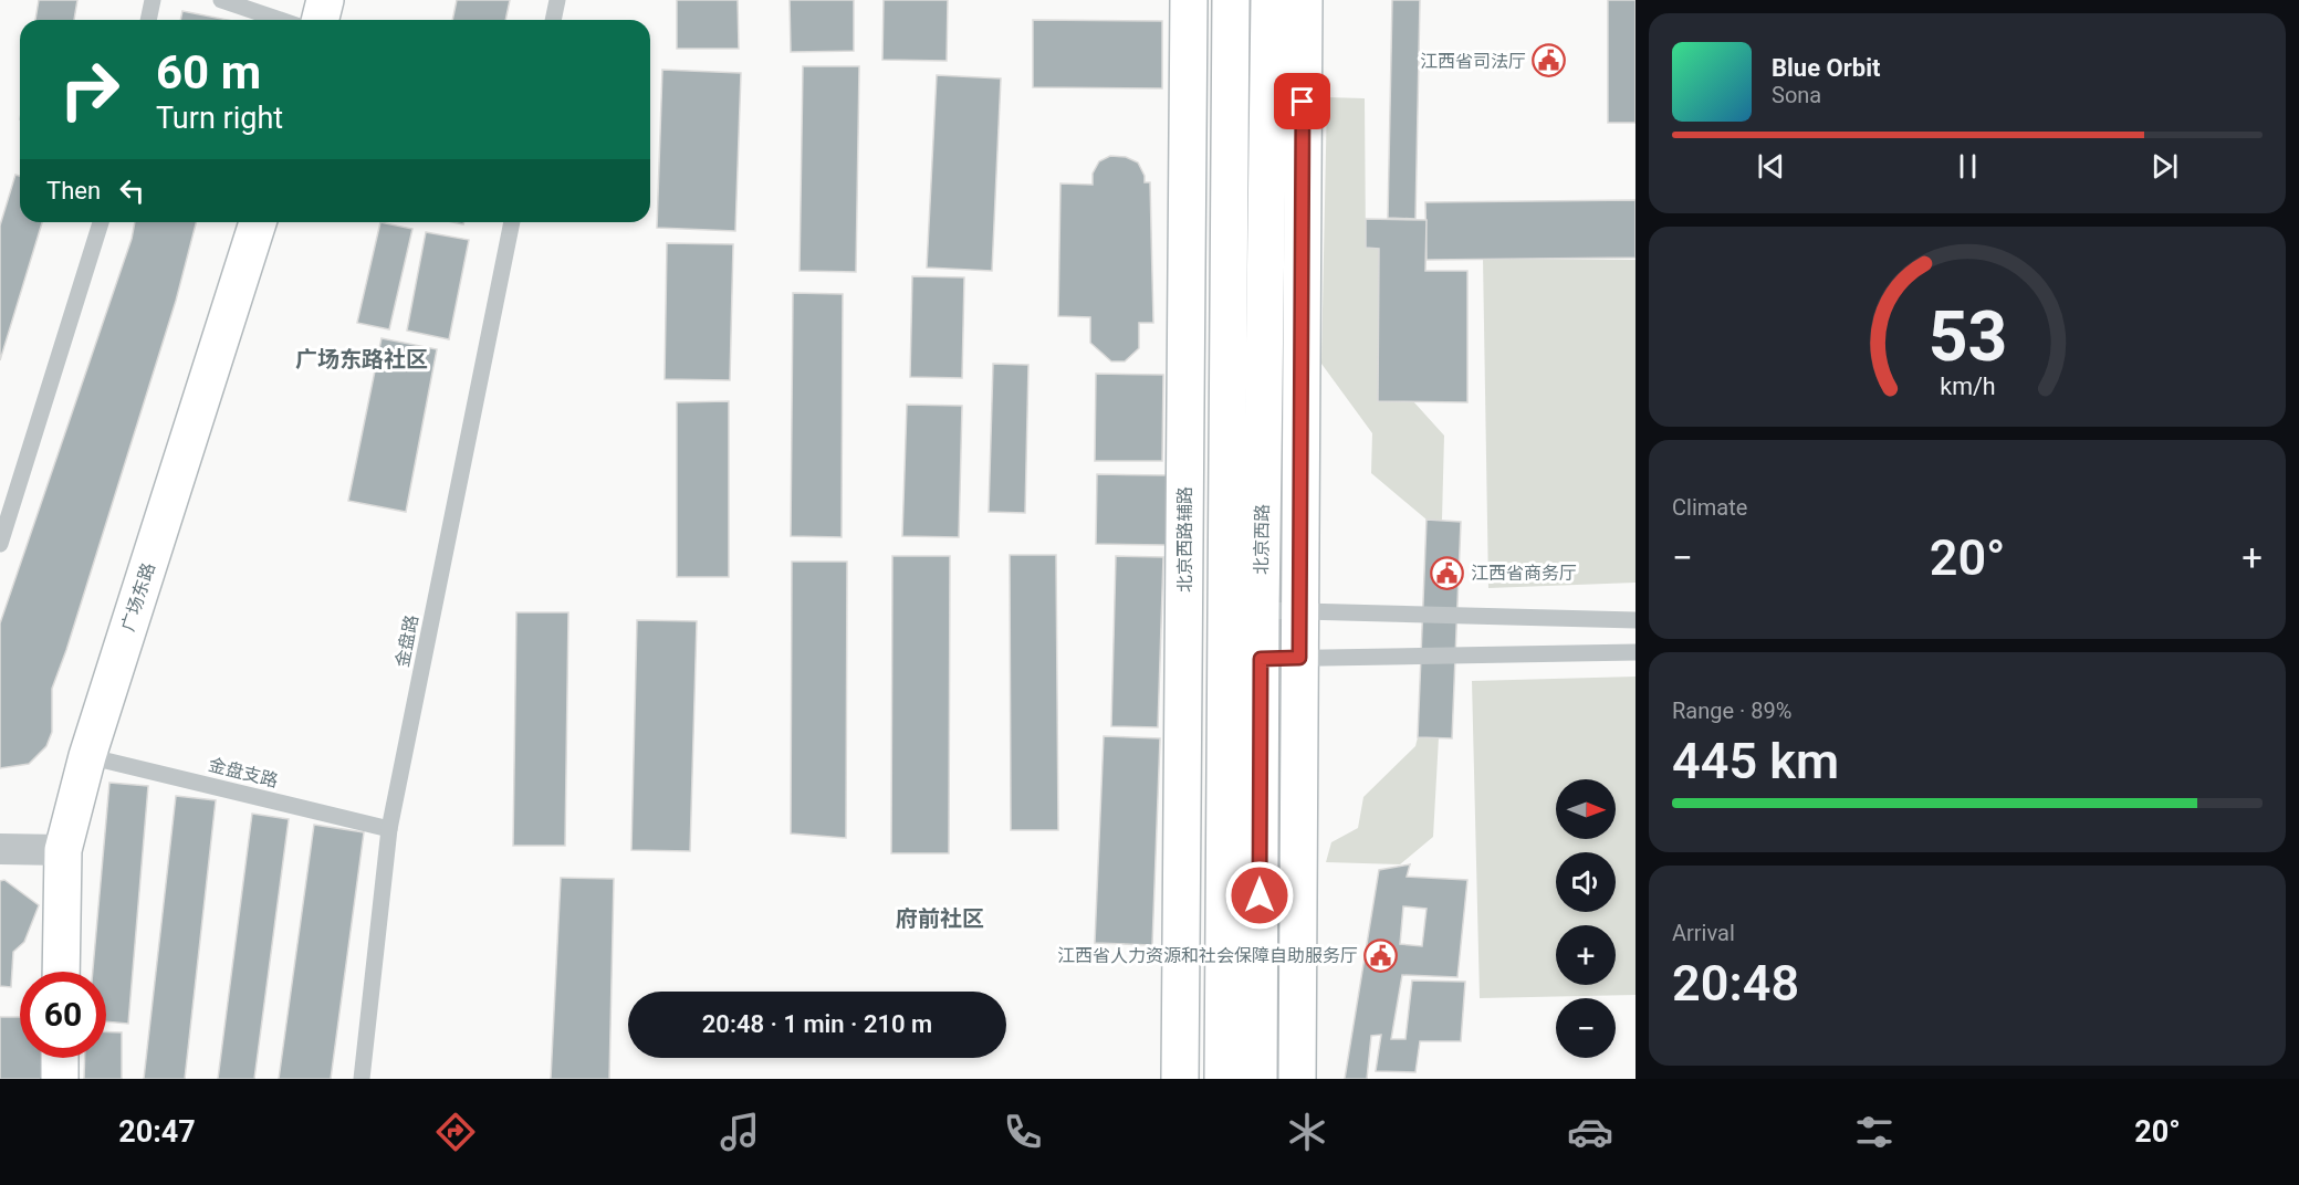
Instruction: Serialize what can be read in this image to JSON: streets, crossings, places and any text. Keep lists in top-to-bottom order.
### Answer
{
  "streets": {
    "main road": ["北京西路辅路", "北京西路", "广场东路"],
    "lane": ["金盘路", "金盘支路"]
  },
  "crossings": [
    ["广场东路", "金盘支路"],
    ["金盘路", "金盘支路"]
  ],
  "districts": ["广场东路社区", "府前社区"],
  "places": {
    "public building": ["江西省司法厅", "江西省商务厅", "江西省人力资源和社会保障自助服务厅"]
  },
  "north": "right",
  "page": {
    "turn": ["60 m", "Turn right"],
    "song": ["Blue Orbit", "Sona"],
    "then": "Then",
    "tile": [
      "Climate",
      ["Range · 89%", "445 km"],
      ["Arrival", "20:48"]
    ],
    "heat": ["−", "20°", "+"],
    "map_buttons": ["+", "−"],
    "limit": "60",
    "trip": "20:48 · 1 min · 210 m",
    "tabs": ["20:47", "20°"],
    "gauge": ["53", "km/h"]
  }
}
